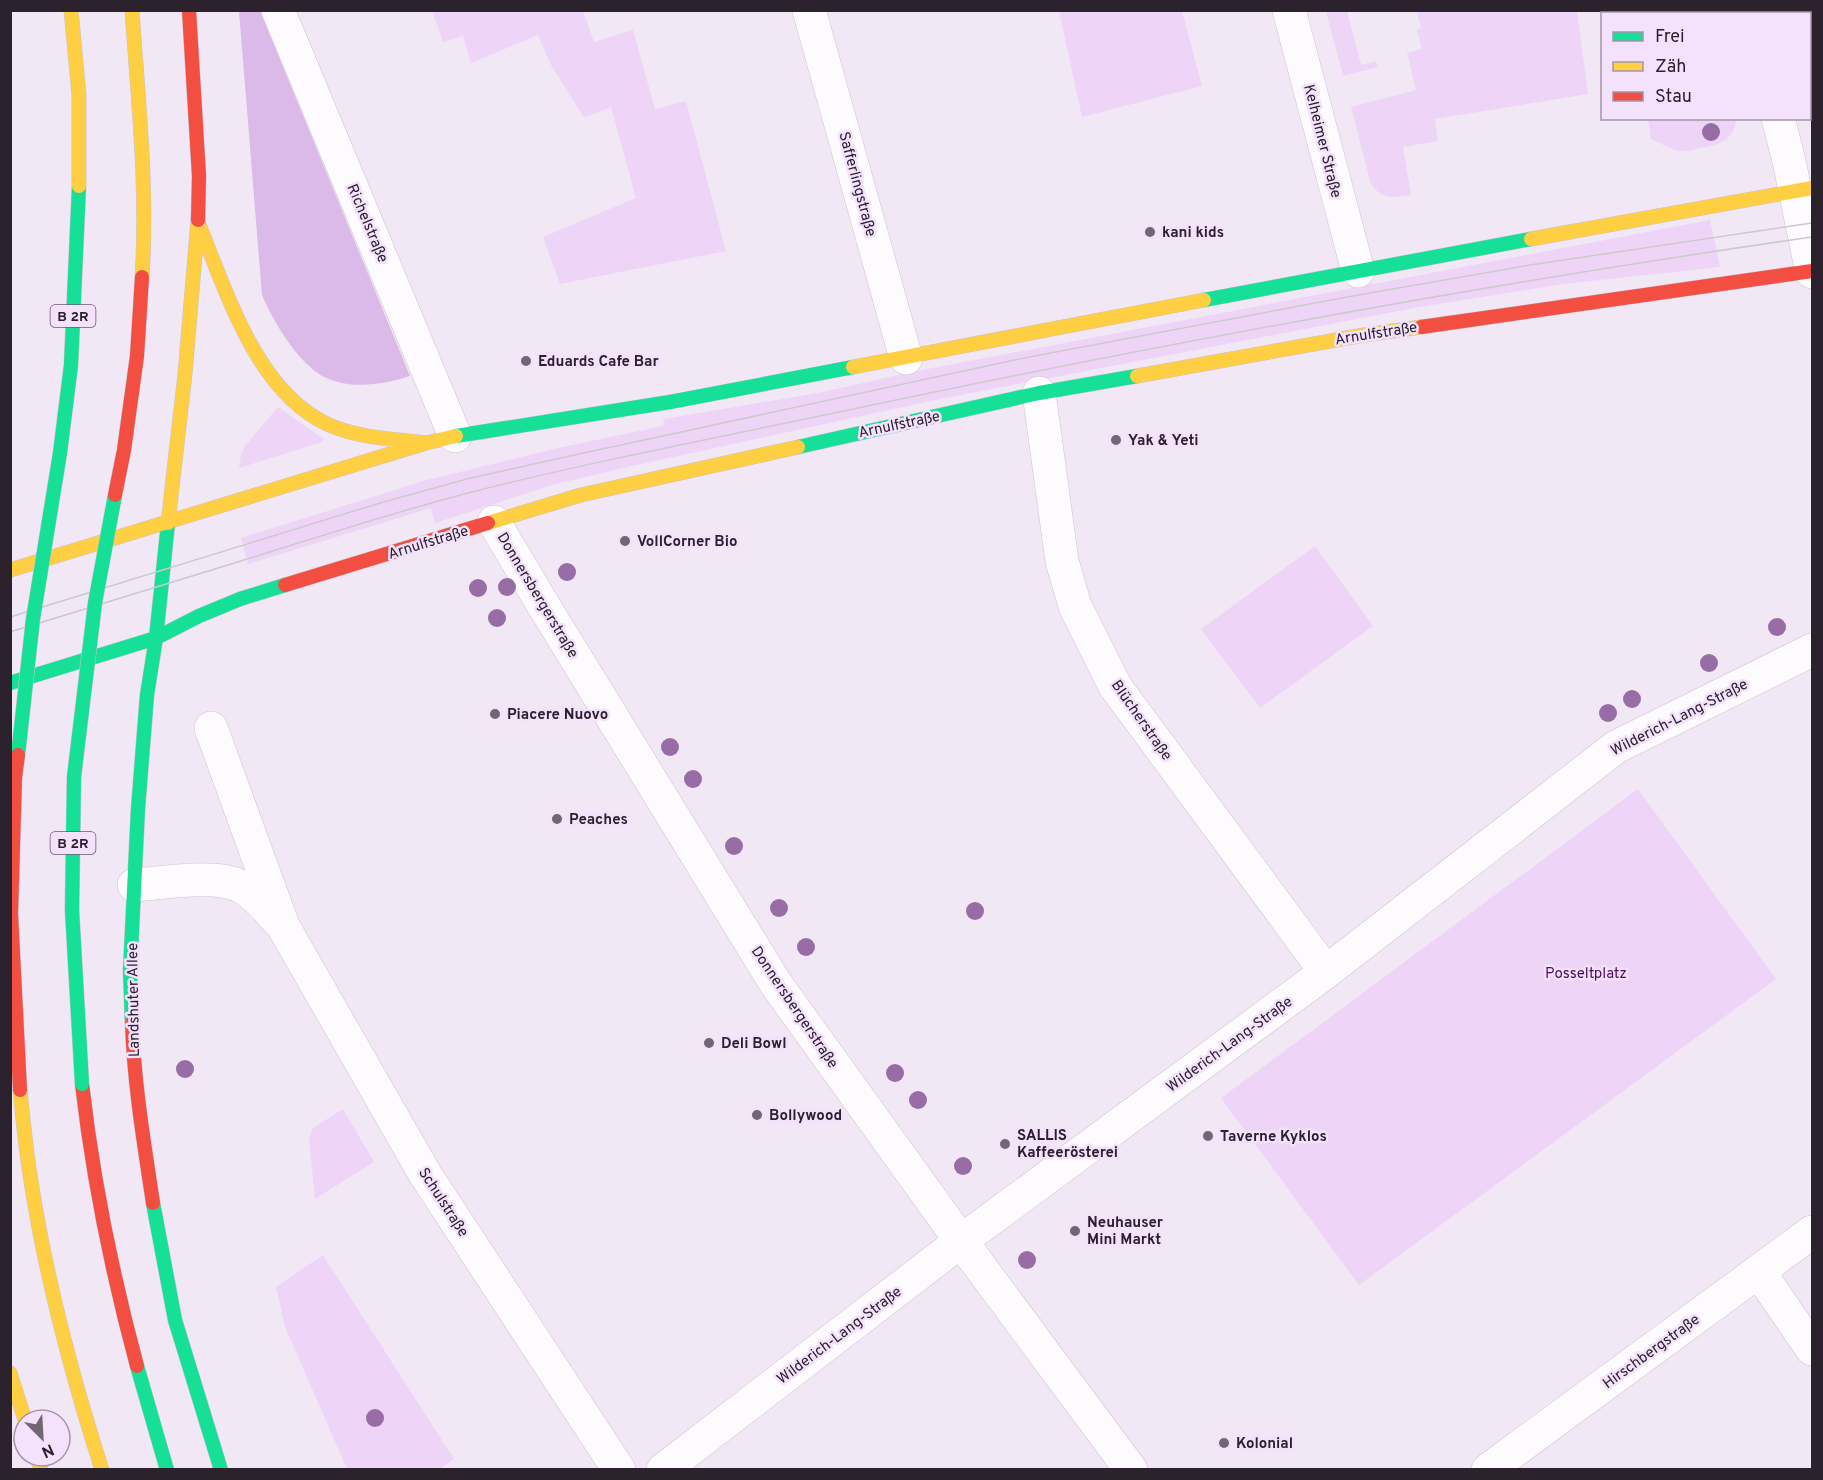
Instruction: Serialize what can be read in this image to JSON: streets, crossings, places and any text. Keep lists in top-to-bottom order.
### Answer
{
  "streets": {
    "main road": ["B 2R", "Arnulfstraße", "Landshuter Allee"],
    "street": [
      "Kelheimer Straße",
      "Safferlingstraße",
      "Richelstraße",
      "Donnersbergerstraße",
      "Wilderich-Lang-Straße",
      "Blücherstraße",
      "Schulstraße",
      "Hirschbergstraße"
    ]
  },
  "crossings": [
    ["Arnulfstraße", "Donnersbergerstraße"],
    ["Arnulfstraße", "Blücherstraße"],
    ["Arnulfstraße", "Landshuter Allee"],
    ["Donnersbergerstraße", "Wilderich-Lang-Straße"],
    ["Wilderich-Lang-Straße", "Blücherstraße"],
    ["Landshuter Allee", "Schulstraße"]
  ],
  "parks": ["Posseltplatz"],
  "places": [
    "kani kids",
    "Eduards Cafe Bar",
    "Yak & Yeti",
    "VollCorner Bio",
    "Piacere Nuovo",
    "Peaches",
    "Deli Bowl",
    "Bollywood",
    "Taverne Kyklos",
    "SALLIS Kaffeerösterei",
    "Neuhauser Mini Markt",
    "Kolonial"
  ],
  "legend": ["Frei", "Zäh", "Stau"],
  "north": "bottom right"
}
